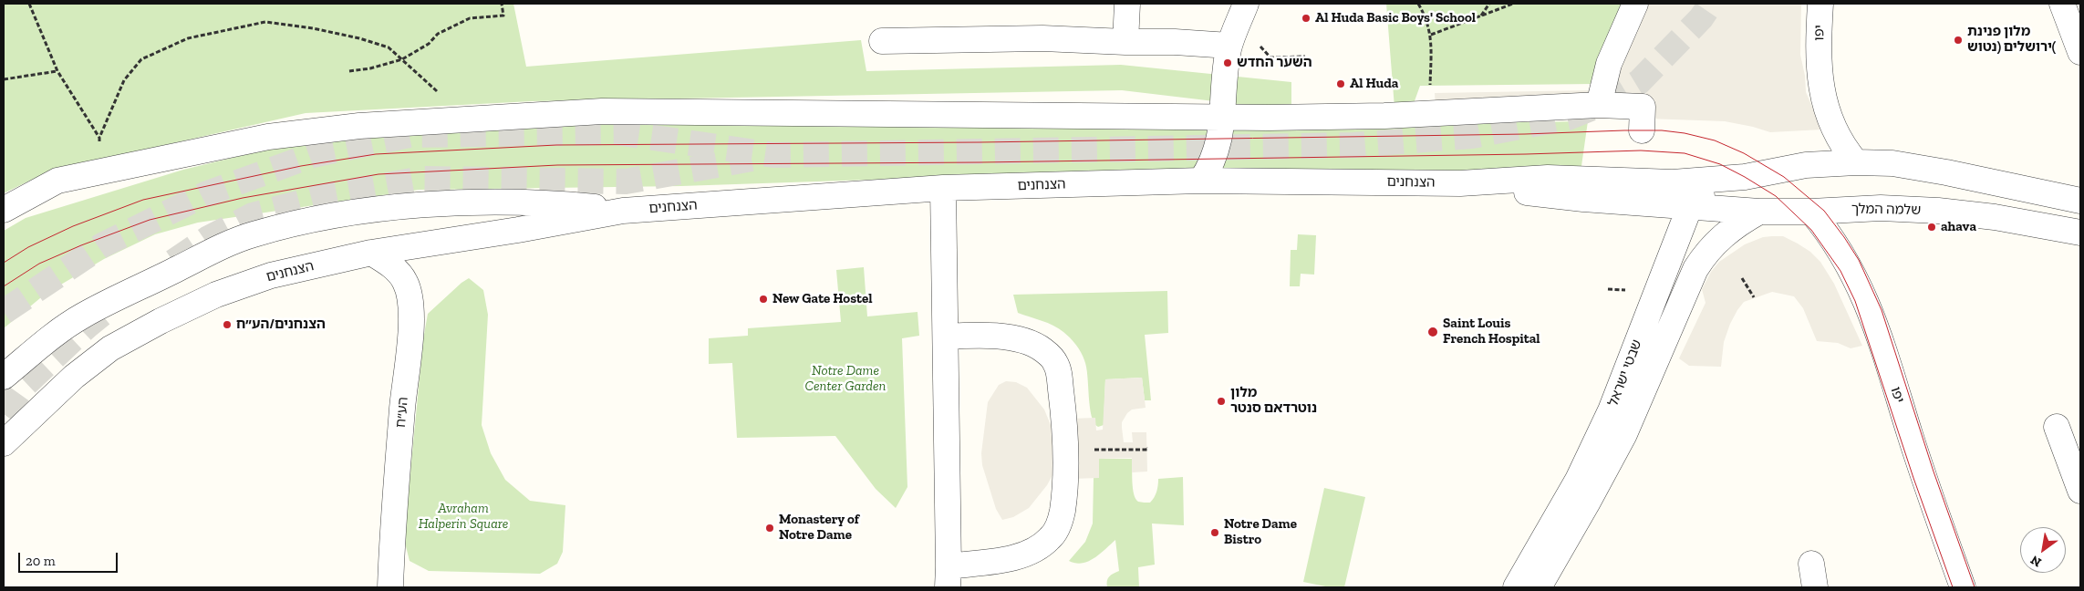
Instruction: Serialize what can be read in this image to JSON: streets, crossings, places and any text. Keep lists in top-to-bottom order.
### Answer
{
  "streets": {
    "street": [
      "יפו",
      "הצנחנים",
      "שלמה המלך",
      "שבטי ישראל",
      "הע״ח"
    ]
  },
  "crossings": [
    ["יפו", "שלמה המלך"],
    ["הצנחנים", "שלמה המלך"],
    ["הצנחנים", "שבטי ישראל"],
    ["הצנחנים", "הע״ח"],
    ["שלמה המלך", "שבטי ישראל"]
  ],
  "parks": ["Notre Dame Center Garden", "Avraham Halperin Square"],
  "places": [
    "Al Huda Basic Boys' School",
    "מלון פנינת ירושלים (נטוש(",
    "השער החדש",
    "Al Huda",
    "ahava",
    "New Gate Hostel",
    "הצנחנים/הע״ח",
    "Saint Louis French Hospital",
    "מלון נוטרדאם סנטר",
    "Monastery of Notre Dame",
    "Notre Dame Bistro"
  ],
  "scale_bar": "20 m",
  "north": "bottom left"
}
